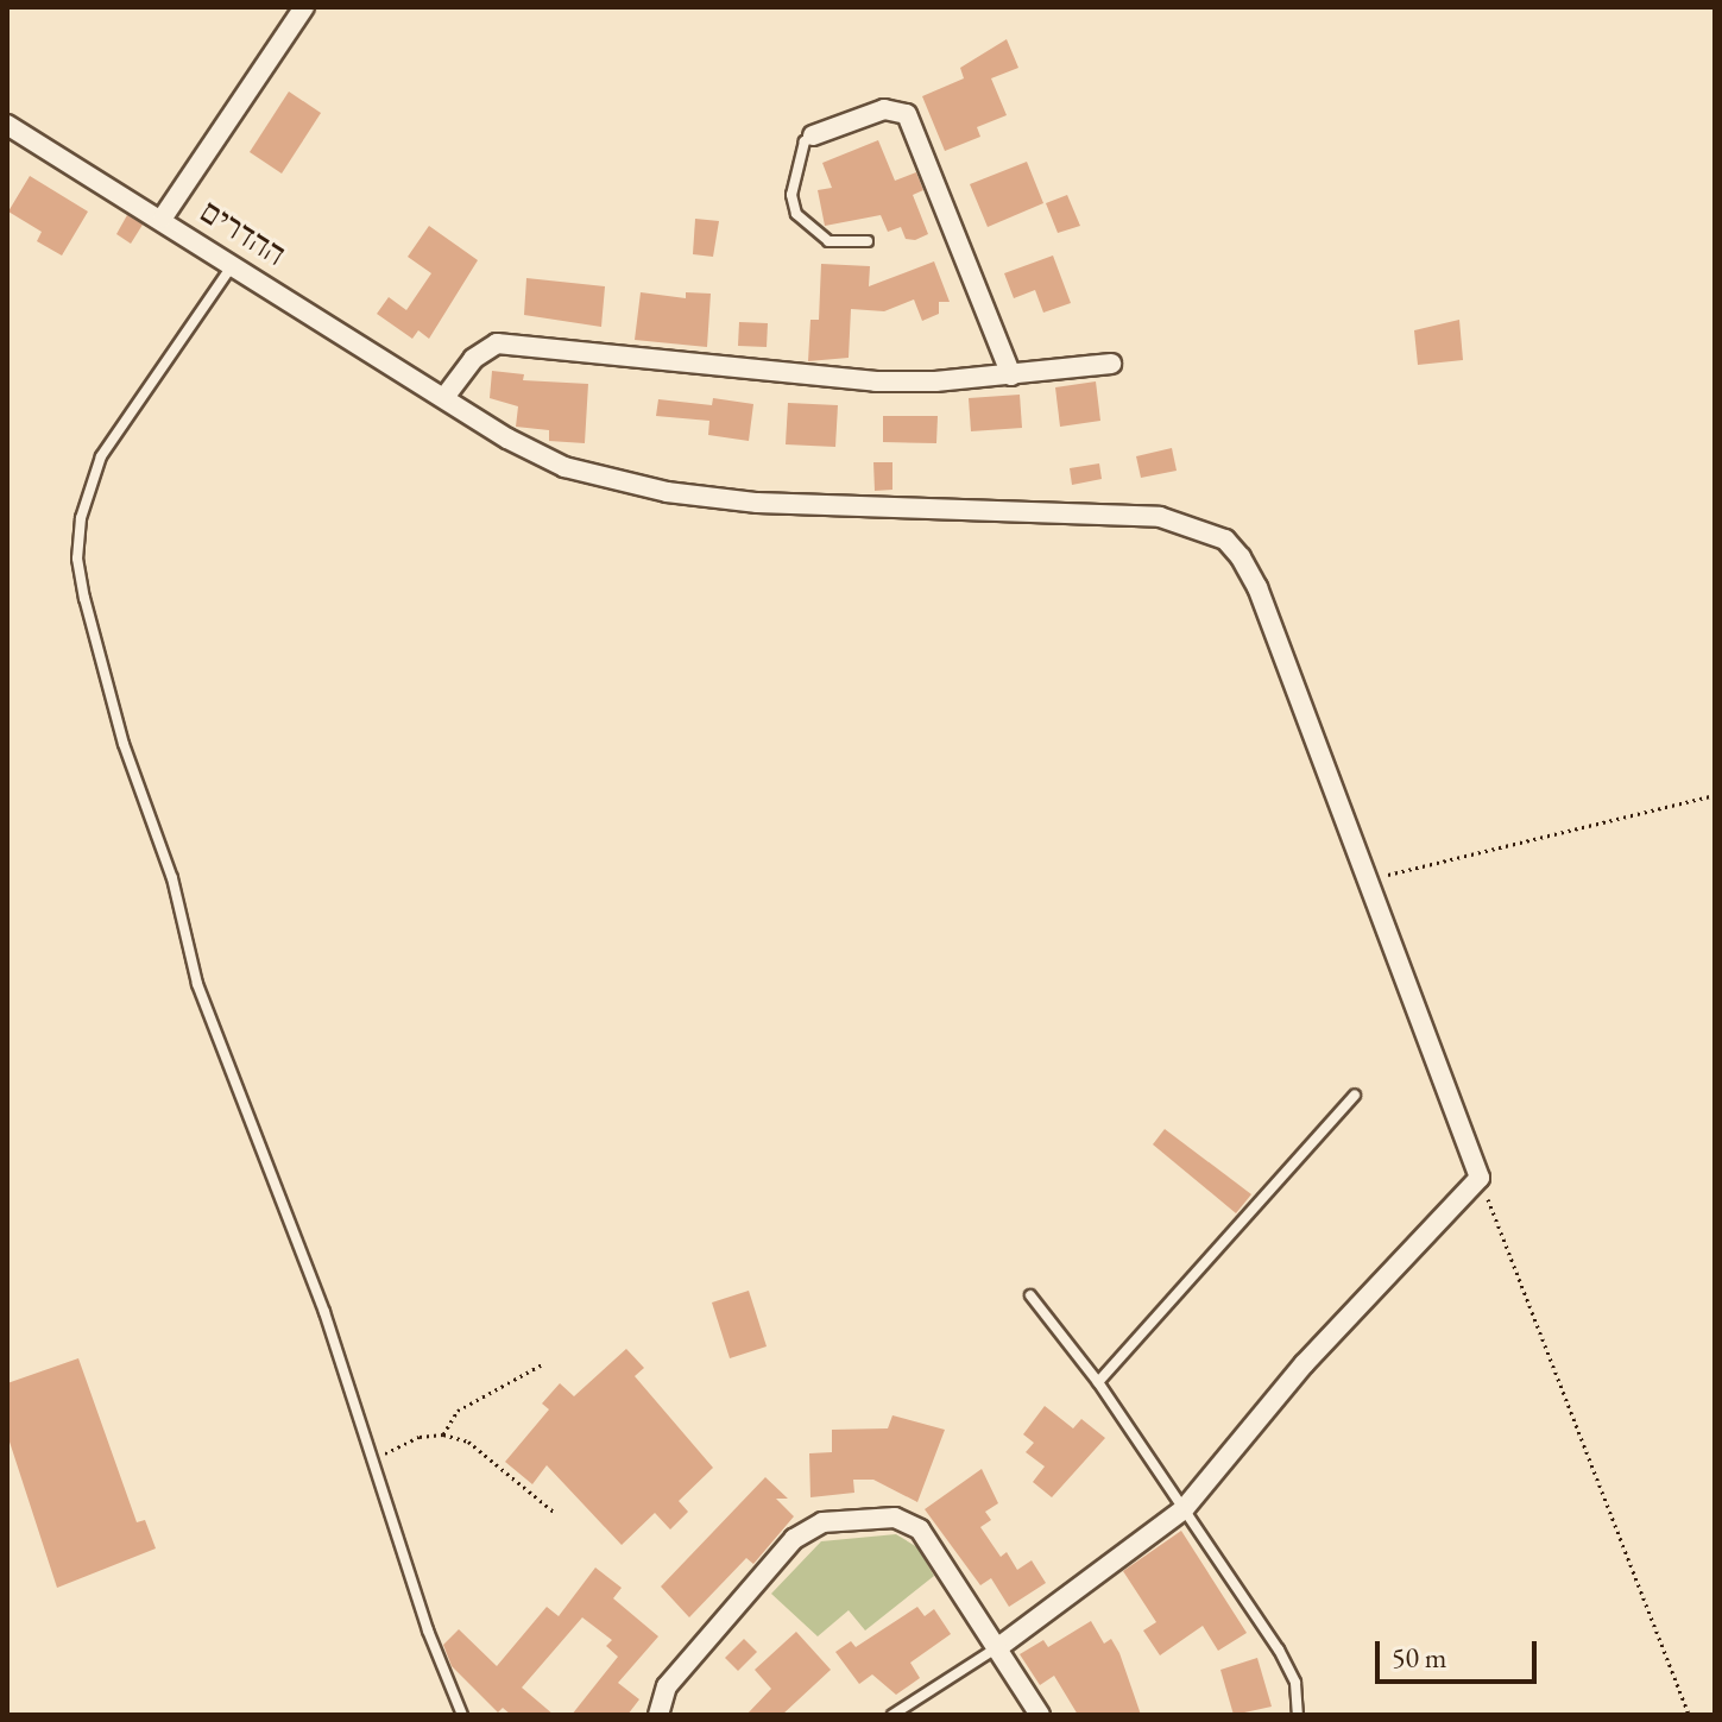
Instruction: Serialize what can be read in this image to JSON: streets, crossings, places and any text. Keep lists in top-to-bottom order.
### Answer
{
  "streets": {
    "street": ["ההדרים"]
  },
  "scale_bar": "50 m"
}
